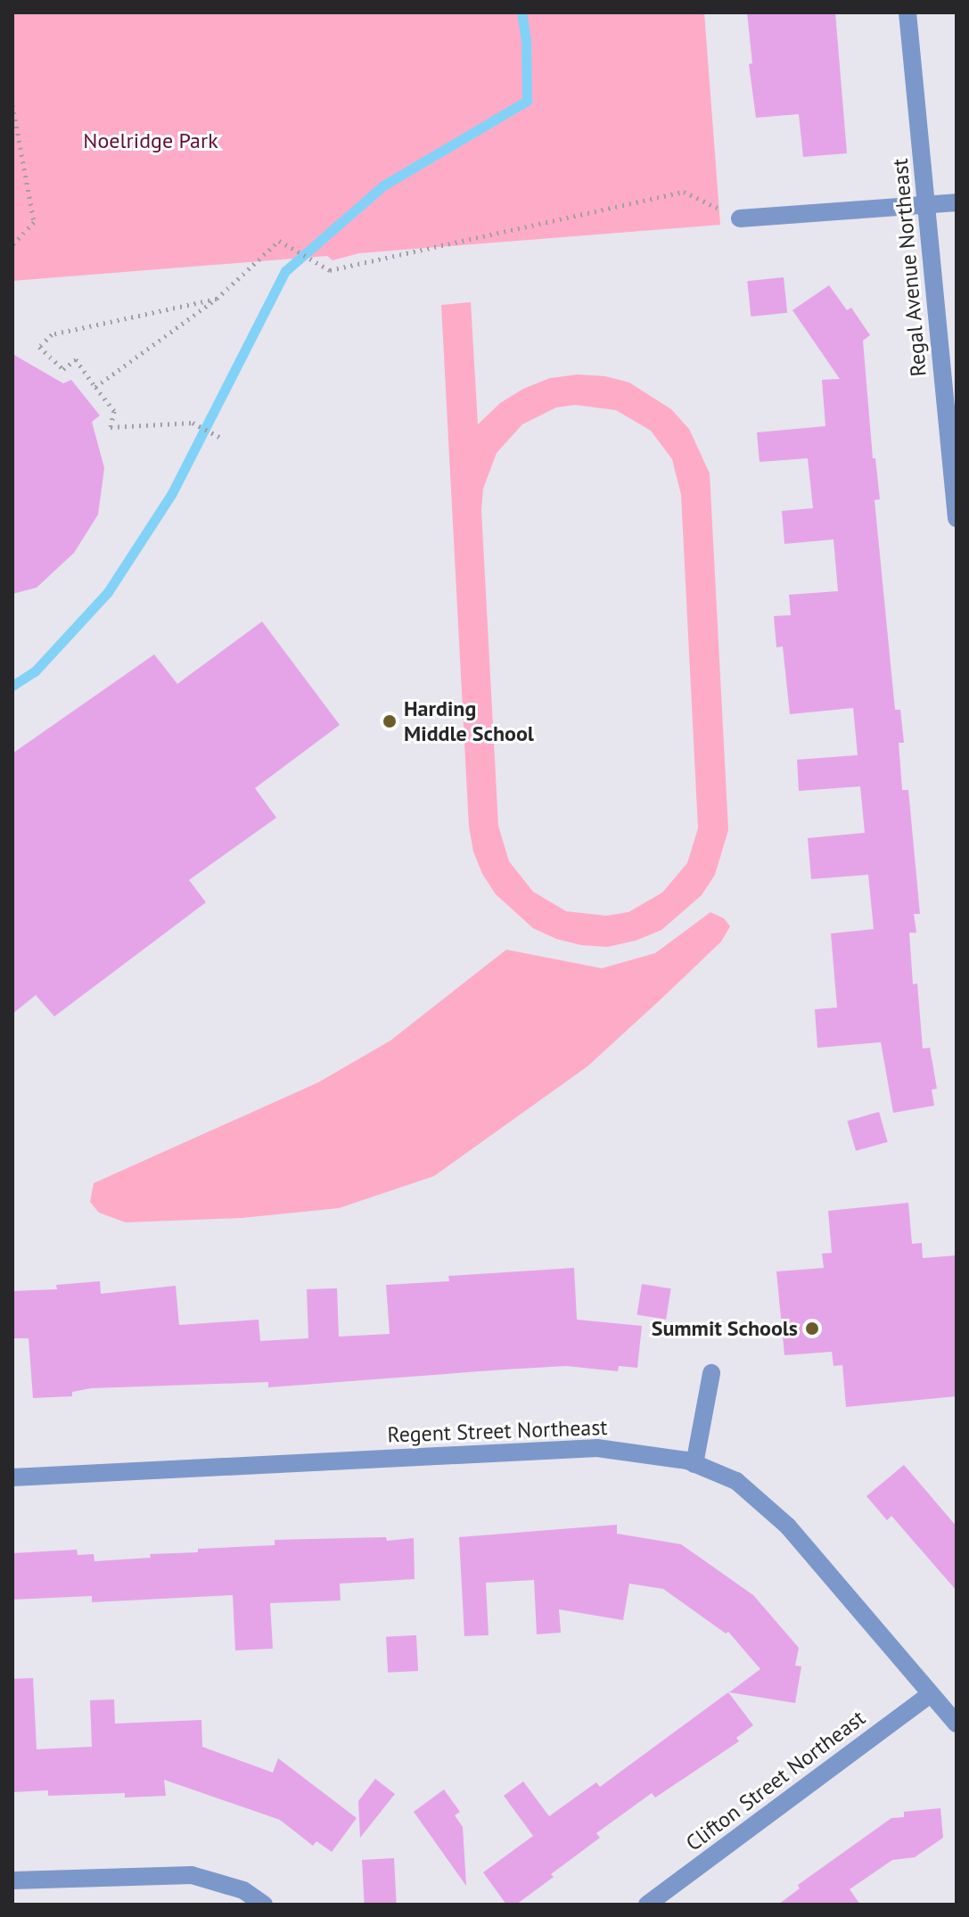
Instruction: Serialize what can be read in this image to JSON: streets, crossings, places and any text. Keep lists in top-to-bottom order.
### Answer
{
  "streets": {
    "street": ["Regal Avenue Northeast", "Regent Street Northeast", "Clifton Street Northeast"]
  },
  "crossings": [
    ["Regent Street Northeast", "Clifton Street Northeast"]
  ],
  "parks": ["Noelridge Park"],
  "places": ["Harding Middle School", "Summit Schools"]
}
